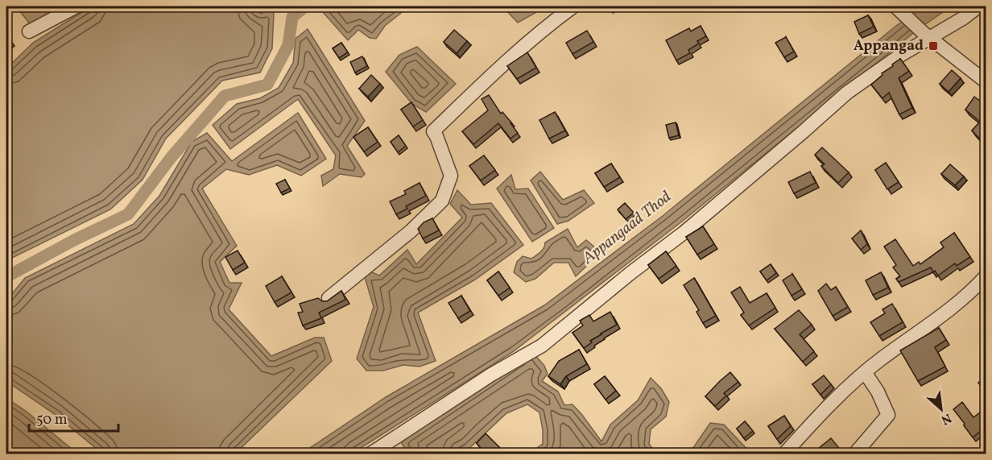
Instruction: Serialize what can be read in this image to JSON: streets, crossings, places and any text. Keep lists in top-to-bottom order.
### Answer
{
  "water": ["Appangaad Thod"],
  "places": {
    "transit": ["Appangad"]
  },
  "scale_bar": "50 m",
  "north": "bottom right"
}
